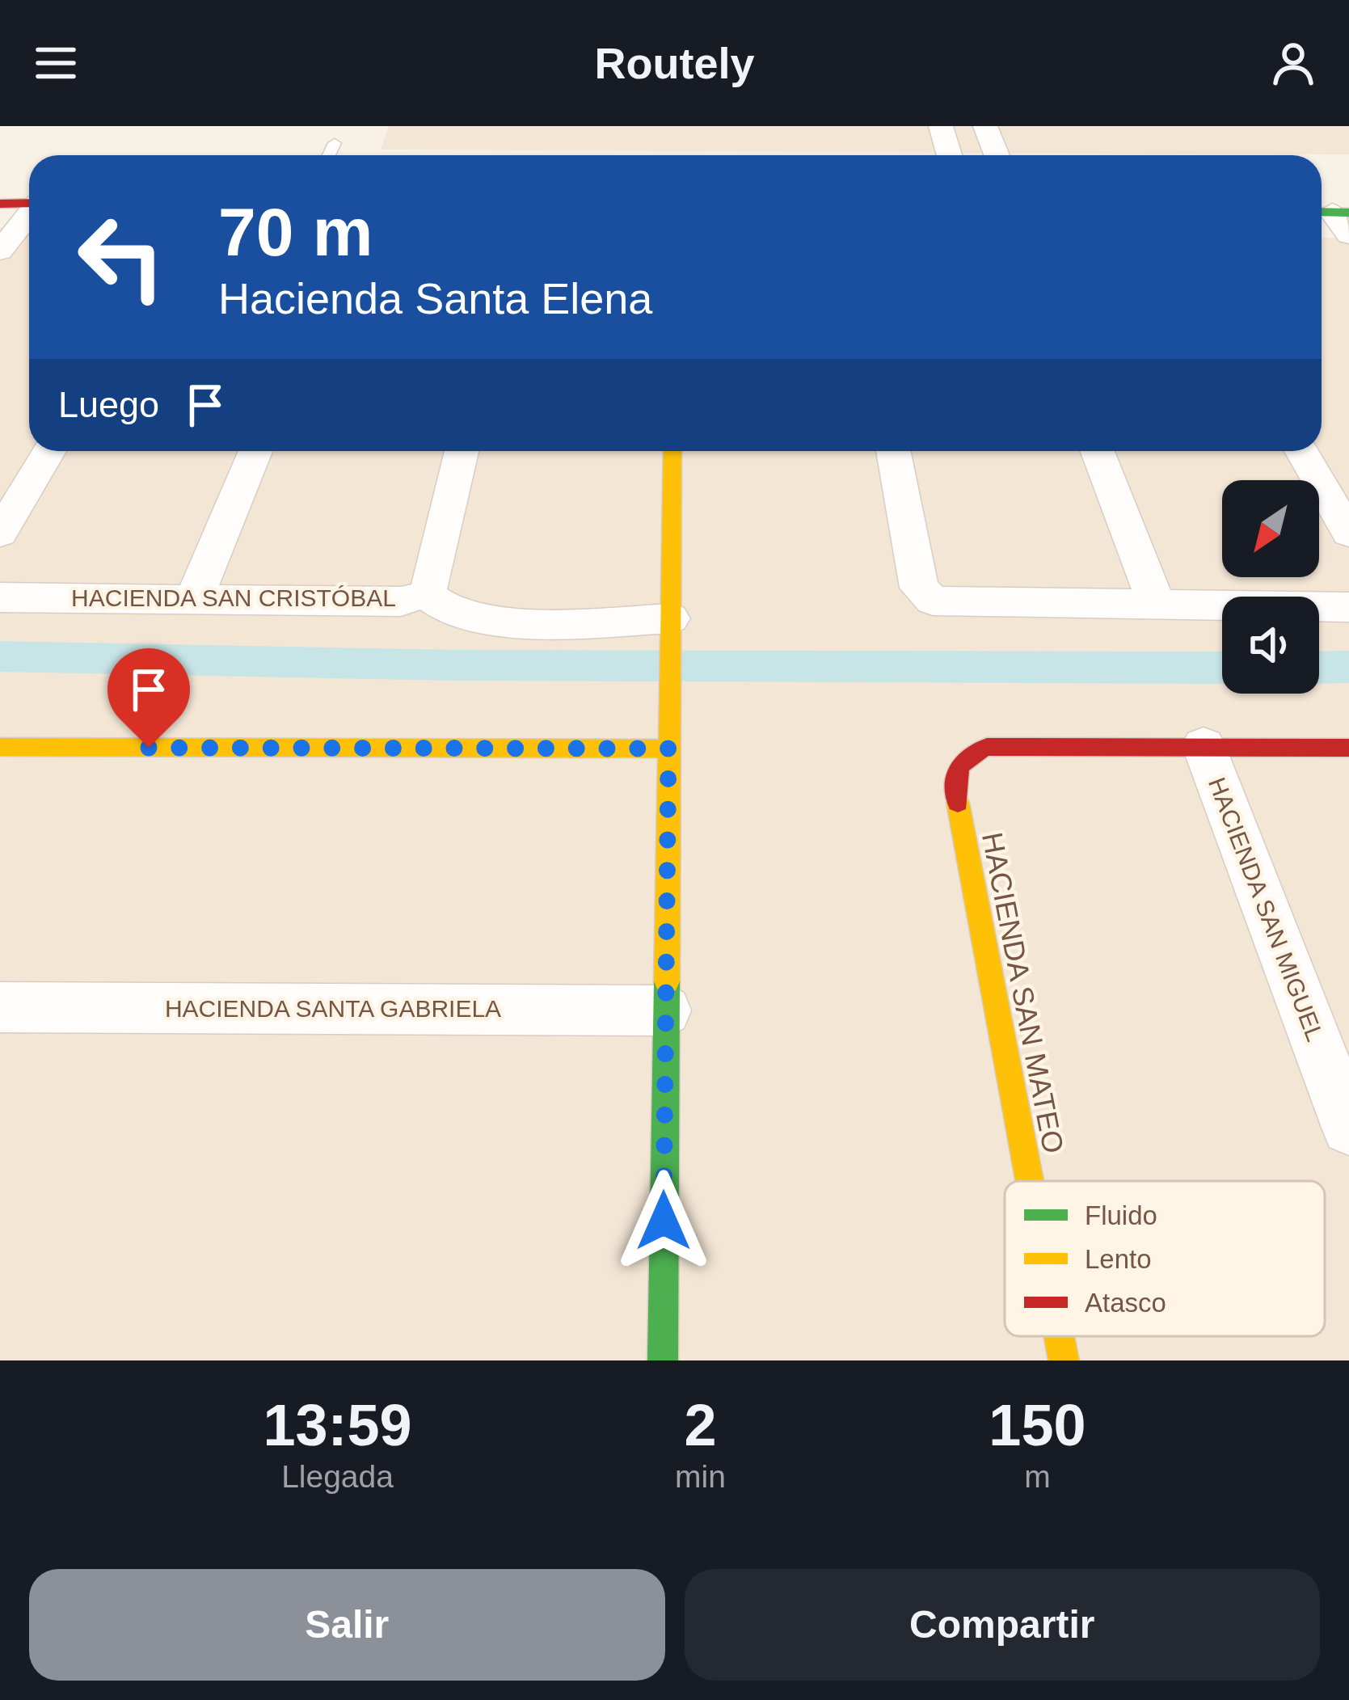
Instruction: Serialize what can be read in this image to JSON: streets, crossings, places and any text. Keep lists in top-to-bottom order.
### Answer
{
  "streets": {
    "street": [
      "HACIENDA SAN CRISTÓBAL",
      "HACIENDA SAN MIGUEL",
      "HACIENDA SAN MATEO",
      "HACIENDA SANTA GABRIELA"
    ]
  },
  "crossings": [
    ["HACIENDA SAN MIGUEL", "HACIENDA SAN MATEO"]
  ],
  "legend": ["Fluido", "Lento", "Atasco"],
  "north": "bottom left",
  "page": {
    "header": "Routely",
    "turn": ["70 m", "Hacienda Santa Elena"],
    "then": "Luego",
    "eta": [
      "13:59",
      "Llegada",
      "2",
      "min",
      "150",
      "m"
    ],
    "buttons": ["Salir", "Compartir"]
  }
}
